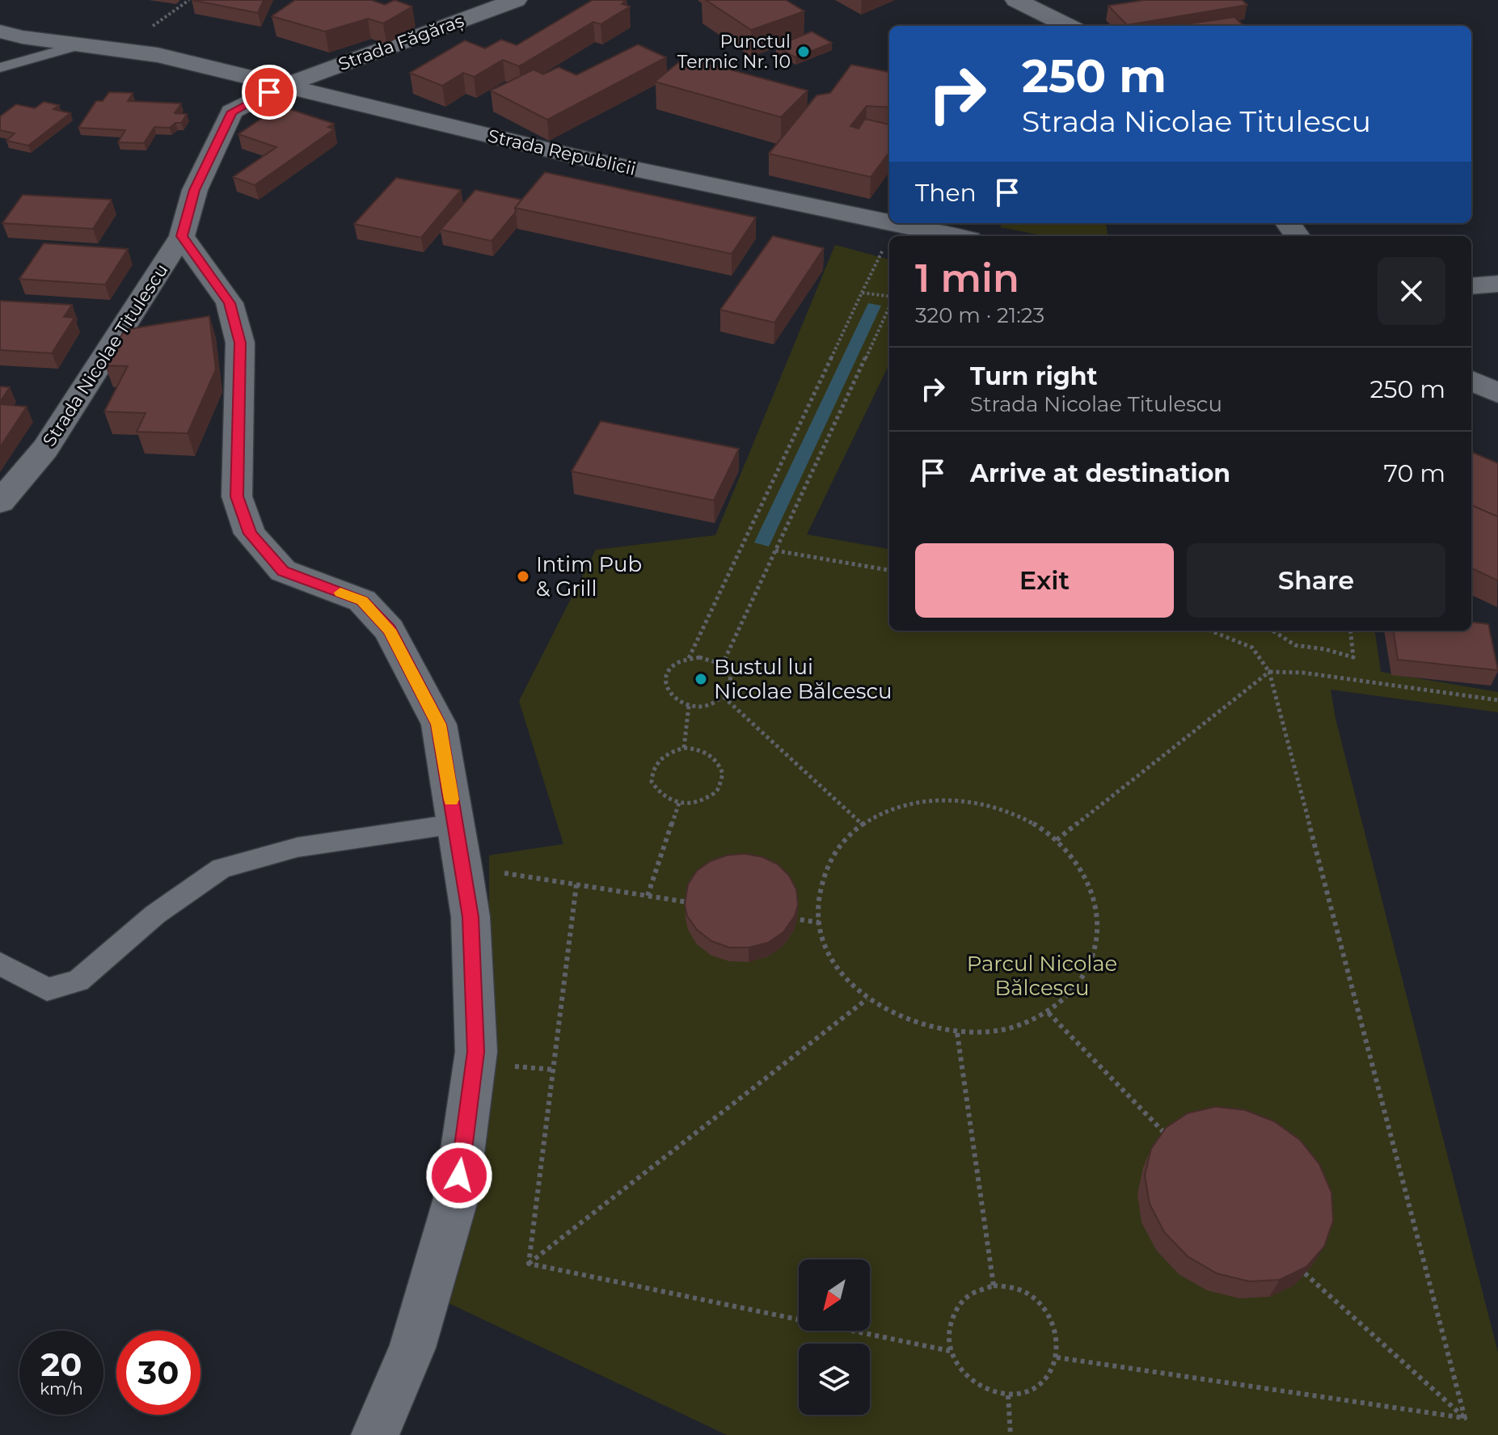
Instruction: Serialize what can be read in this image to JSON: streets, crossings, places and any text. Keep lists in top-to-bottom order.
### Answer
{
  "streets": {
    "street": ["Strada Făgăraș", "Strada Republicii", "Strada Nicolae Titulescu"]
  },
  "crossings": [
    ["Strada Făgăraș", "Strada Republicii"],
    ["Strada Făgăraș", "Strada Nicolae Titulescu"],
    ["Strada Republicii", "Strada Nicolae Titulescu"]
  ],
  "parks": ["Parcul Nicolae Bălcescu"],
  "places": ["Punctul Termic Nr. 10", "Intim Pub & Grill", "Bustul lui Nicolae Bălcescu"],
  "north": "bottom left",
  "page": {
    "turn": ["250 m", "Strada Nicolae Titulescu"],
    "then": "Then",
    "heading": ["1 min", "320 m · 21:23"],
    "list": [
      {
        "name": "Turn right",
        "note": "Strada Nicolae Titulescu",
        "value": "250 m"
      },
      {
        "name": "Arrive at destination",
        "value": "70 m"
      }
    ],
    "buttons": ["Exit", "Share"],
    "speed": "20 km/h",
    "limit": "30"
  }
}
